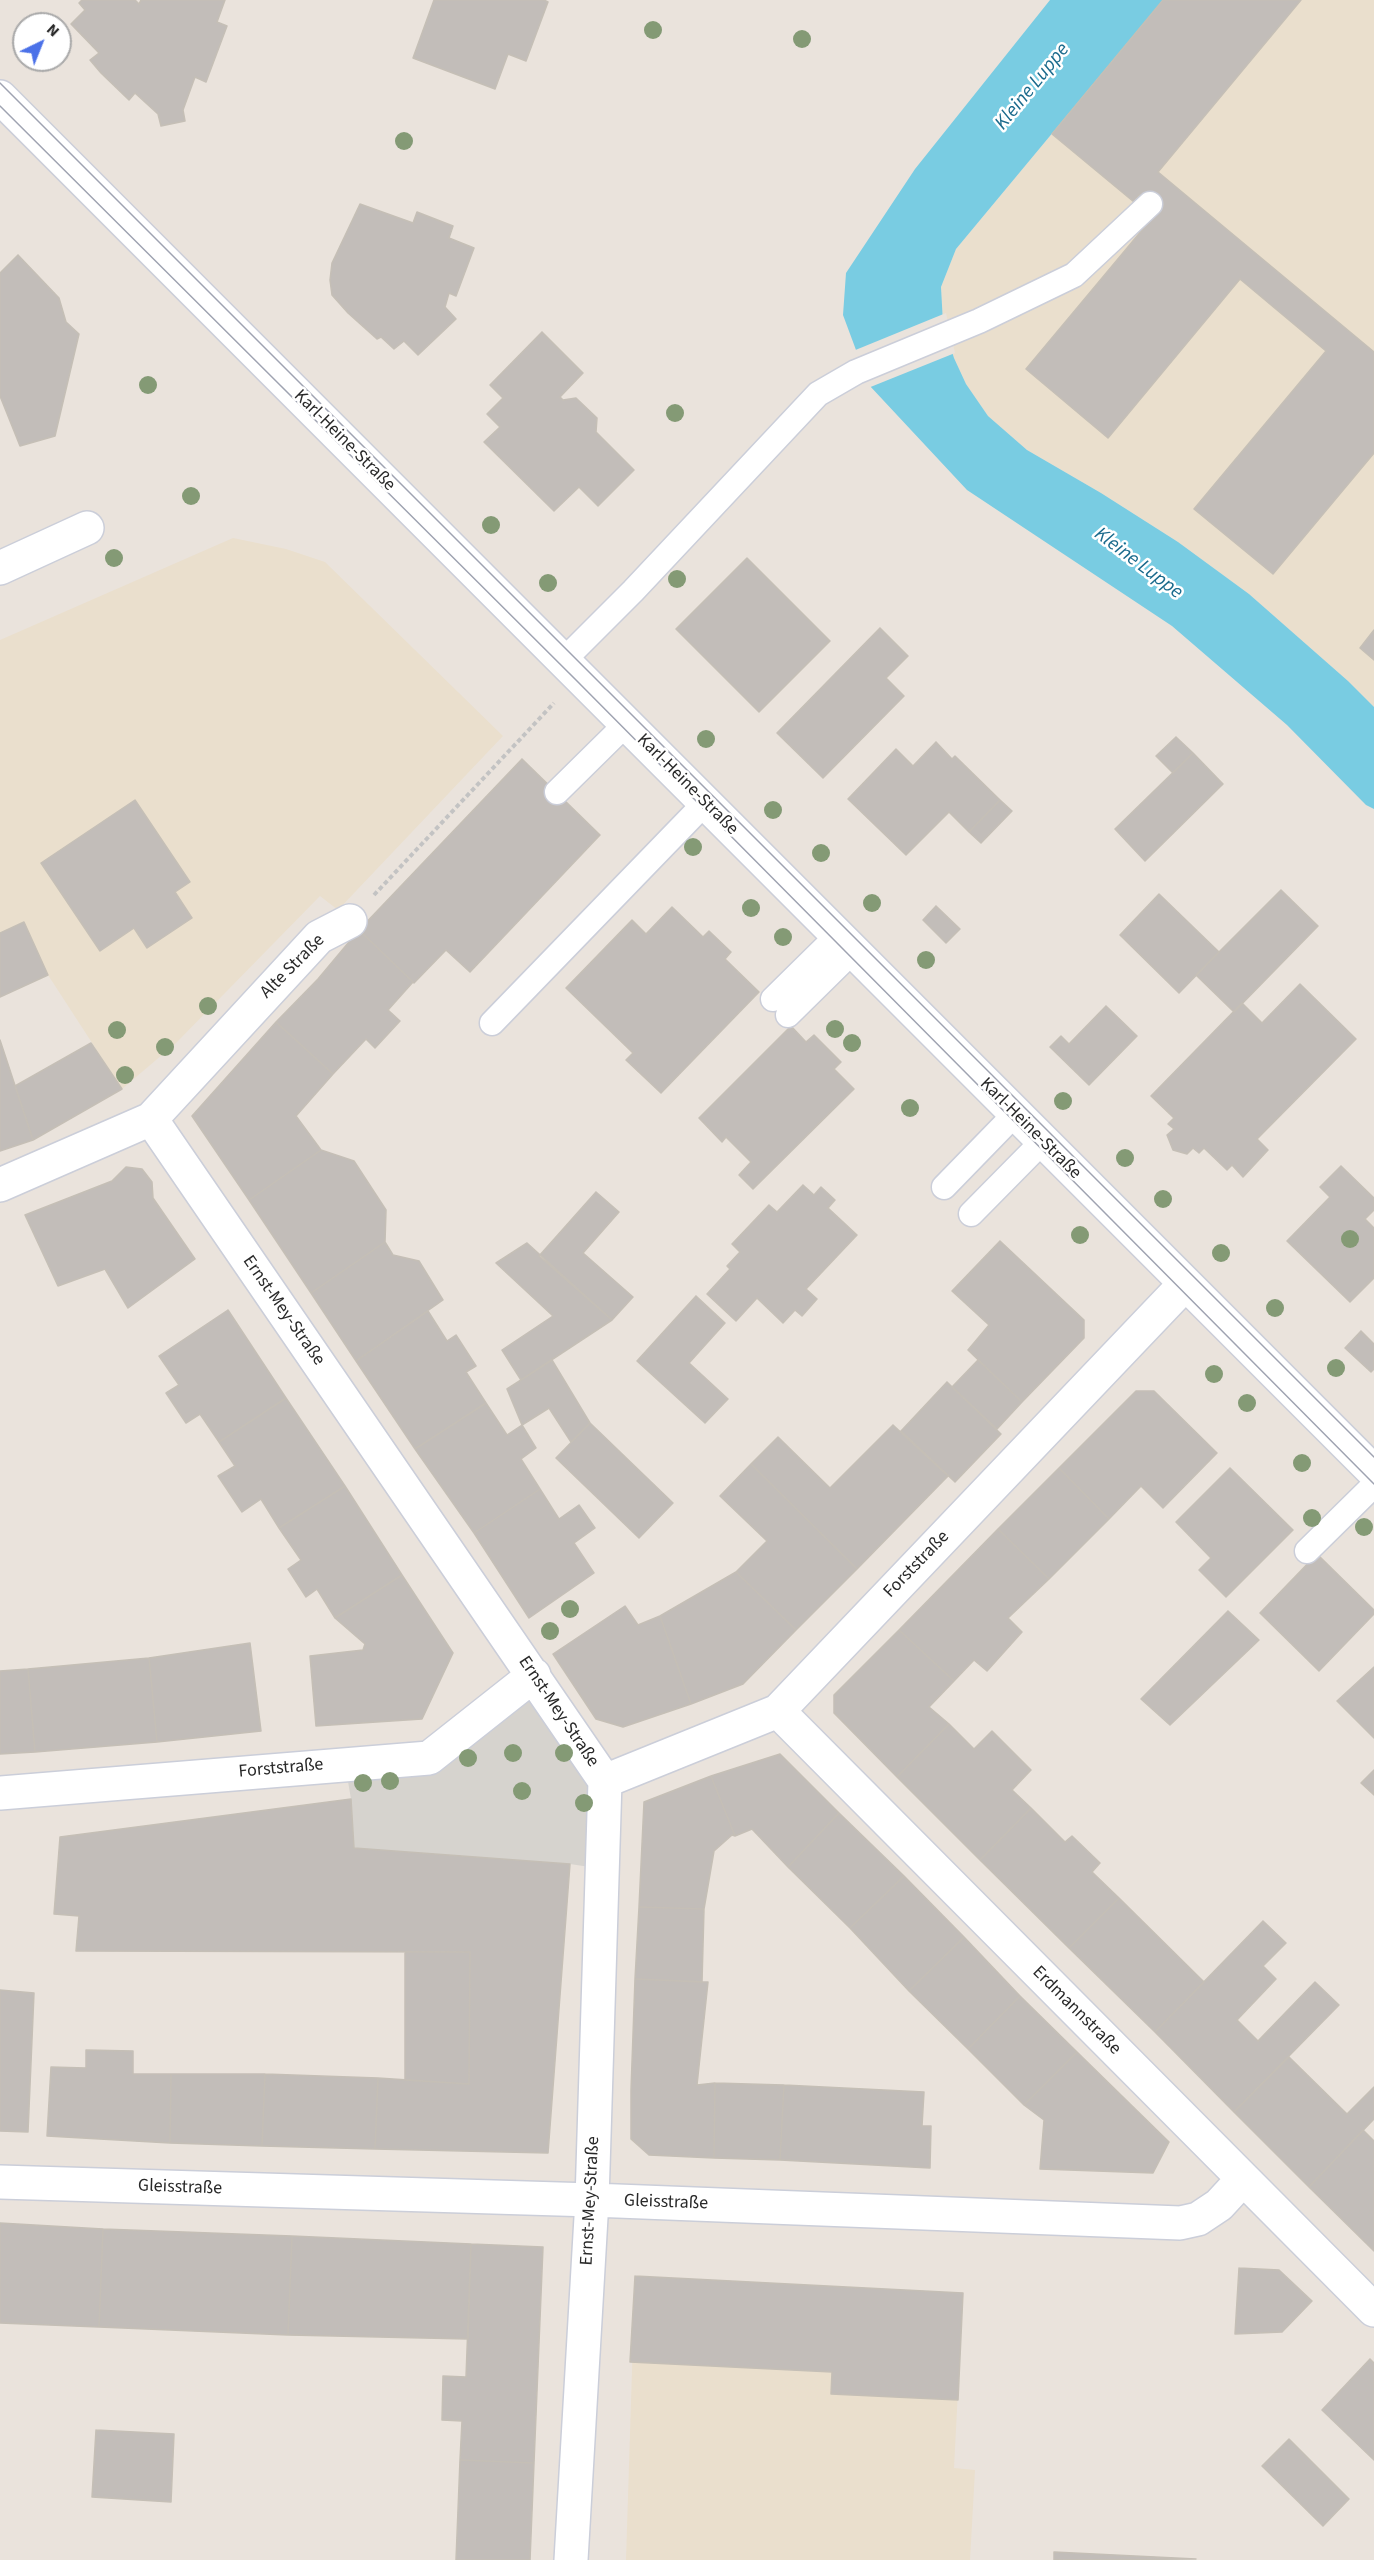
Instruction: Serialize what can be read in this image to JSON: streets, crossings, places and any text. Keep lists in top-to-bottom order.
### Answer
{
  "streets": {
    "street": [
      "Karl-Heine-Straße",
      "Alte Straße",
      "Ernst-Mey-Straße",
      "Forststraße",
      "Erdmannstraße",
      "Gleisstraße"
    ]
  },
  "crossings": [
    ["Karl-Heine-Straße", "Forststraße"],
    ["Alte Straße", "Ernst-Mey-Straße"],
    ["Ernst-Mey-Straße", "Forststraße"],
    ["Ernst-Mey-Straße", "Gleisstraße"],
    ["Forststraße", "Erdmannstraße"],
    ["Erdmannstraße", "Gleisstraße"]
  ],
  "water": ["Kleine Luppe"],
  "north": "top right"
}
